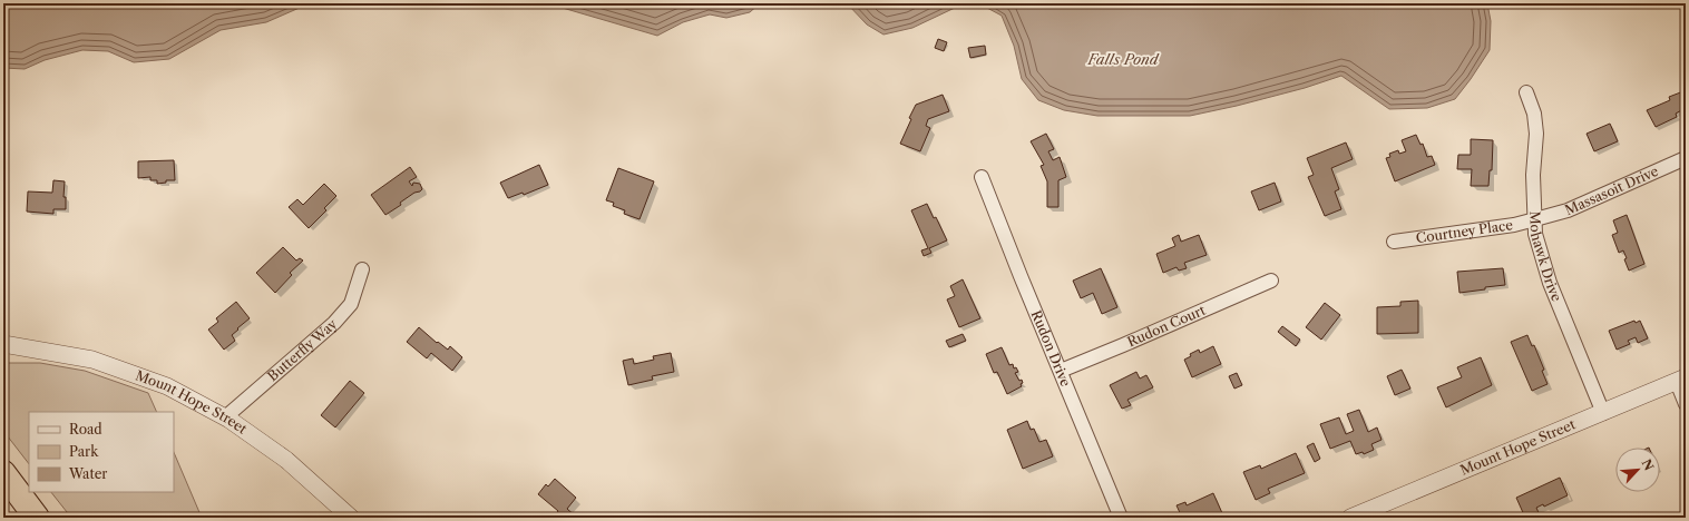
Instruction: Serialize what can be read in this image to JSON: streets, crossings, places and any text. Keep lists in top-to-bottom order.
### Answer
{
  "streets": {
    "street": [
      "Massasoit Drive",
      "Courtney Place",
      "Mohawk Drive",
      "Rudon Court",
      "Rudon Drive",
      "Butterfly Way",
      "Mount Hope Street"
    ]
  },
  "crossings": [
    ["Massasoit Drive", "Courtney Place"],
    ["Massasoit Drive", "Mohawk Drive"],
    ["Courtney Place", "Mohawk Drive"],
    ["Mohawk Drive", "Mount Hope Street"],
    ["Rudon Court", "Rudon Drive"],
    ["Butterfly Way", "Mount Hope Street"]
  ],
  "water": ["Falls Pond"],
  "legend": ["Road", "Park", "Water"],
  "north": "top right"
}
